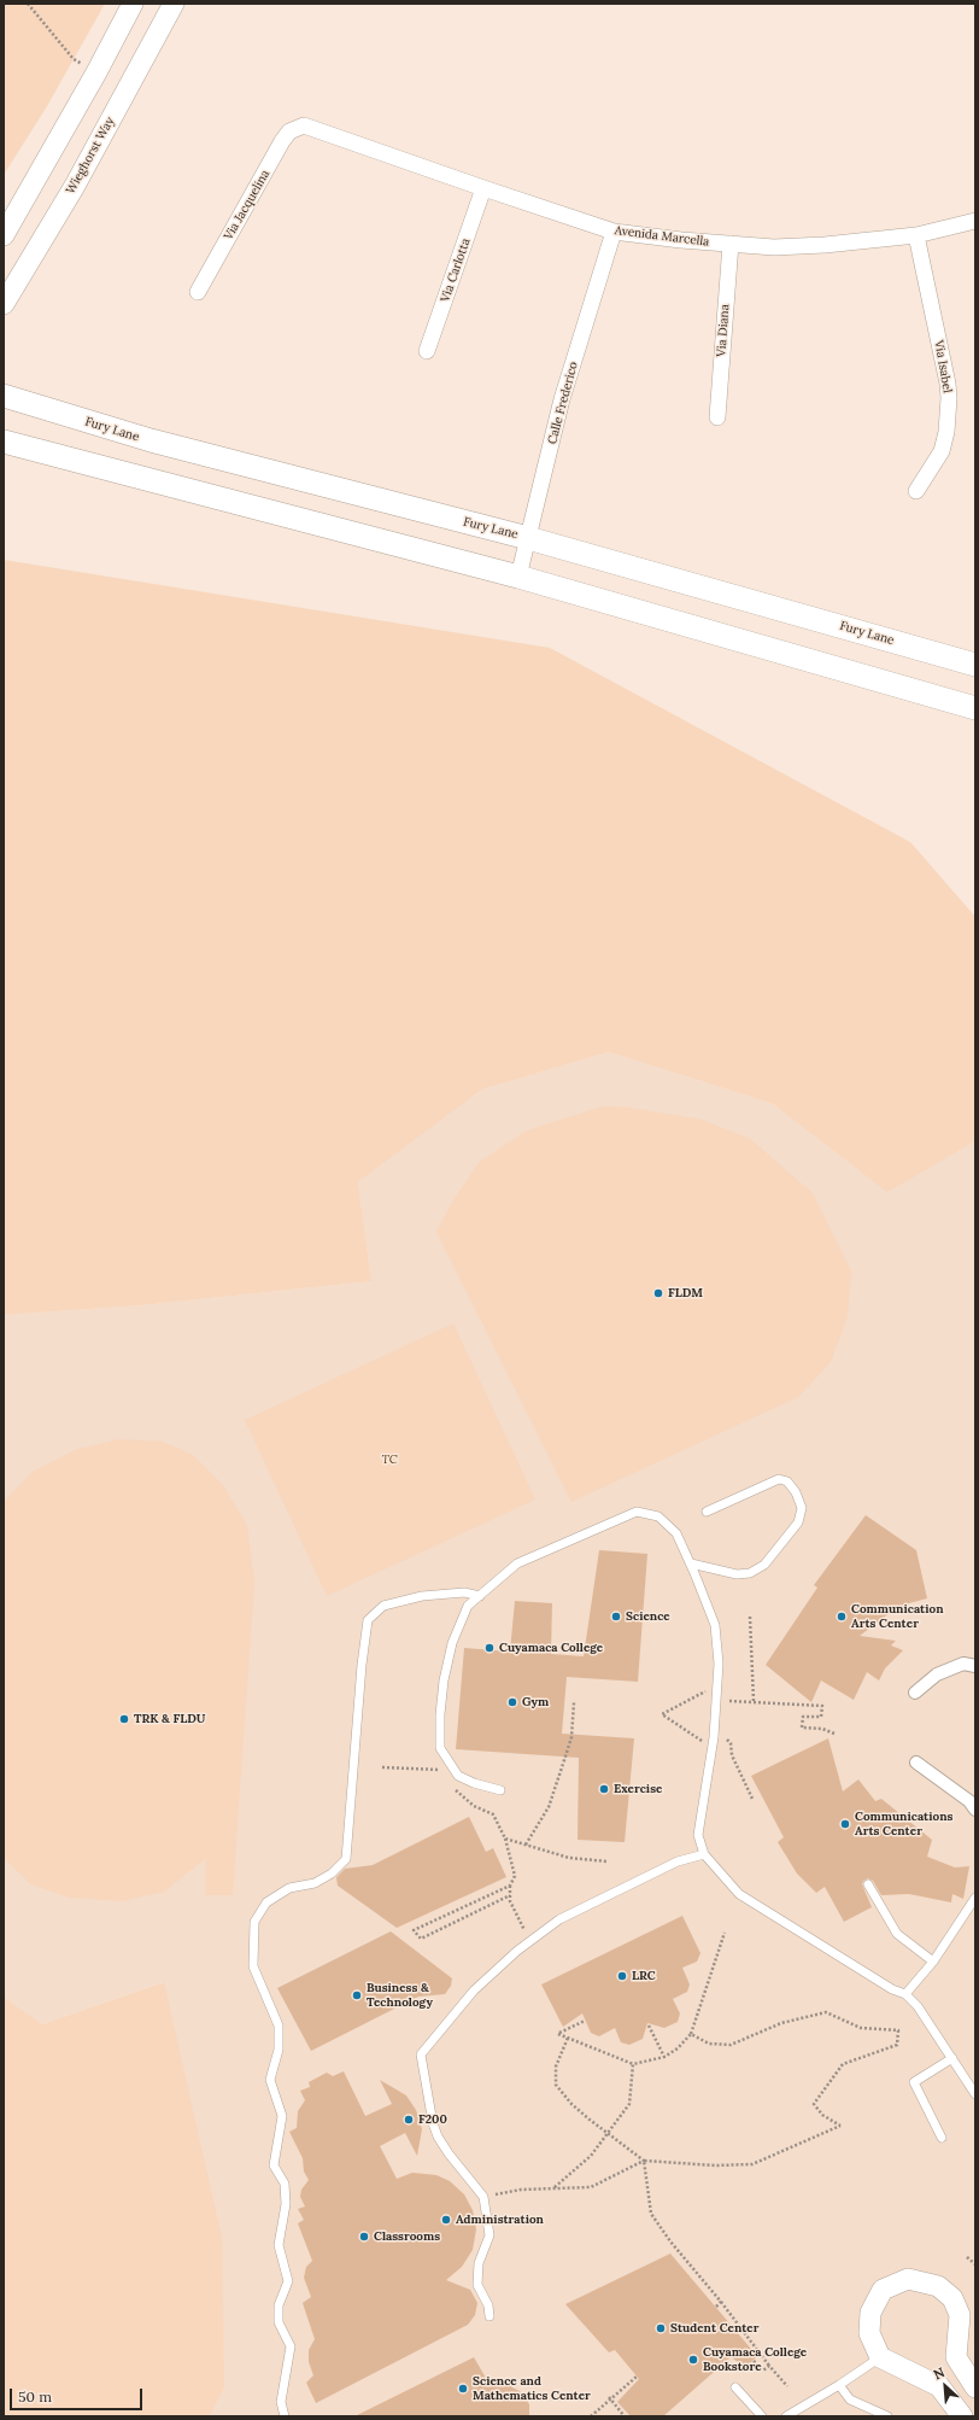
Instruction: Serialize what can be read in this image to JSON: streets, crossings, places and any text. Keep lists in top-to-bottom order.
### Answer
{
  "streets": {
    "main road": ["Fury Lane"],
    "street": [
      "Wieghorst Way",
      "Via Jacquelina",
      "Avenida Marcella",
      "Via Carlotta",
      "Via Diana",
      "Via Isabel",
      "Calle Frederico"
    ]
  },
  "crossings": [
    ["Via Jacquelina", "Avenida Marcella"],
    ["Avenida Marcella", "Via Carlotta"],
    ["Avenida Marcella", "Via Diana"],
    ["Avenida Marcella", "Via Isabel"],
    ["Avenida Marcella", "Calle Frederico"],
    ["Calle Frederico", "Fury Lane"]
  ],
  "parks": ["TC"],
  "places": [
    "FLDM",
    "Science",
    "Communication Arts Center",
    "Cuyamaca College",
    "Gym",
    "TRK & FLDU",
    "Exercise",
    "Communications Arts Center",
    "LRC",
    "Business & Technology",
    "F200",
    "Administration",
    "Classrooms",
    "Student Center",
    "Cuyamaca College Bookstore",
    "Science and Mathematics Center"
  ],
  "scale_bar": "50 m",
  "north": "top left"
}
